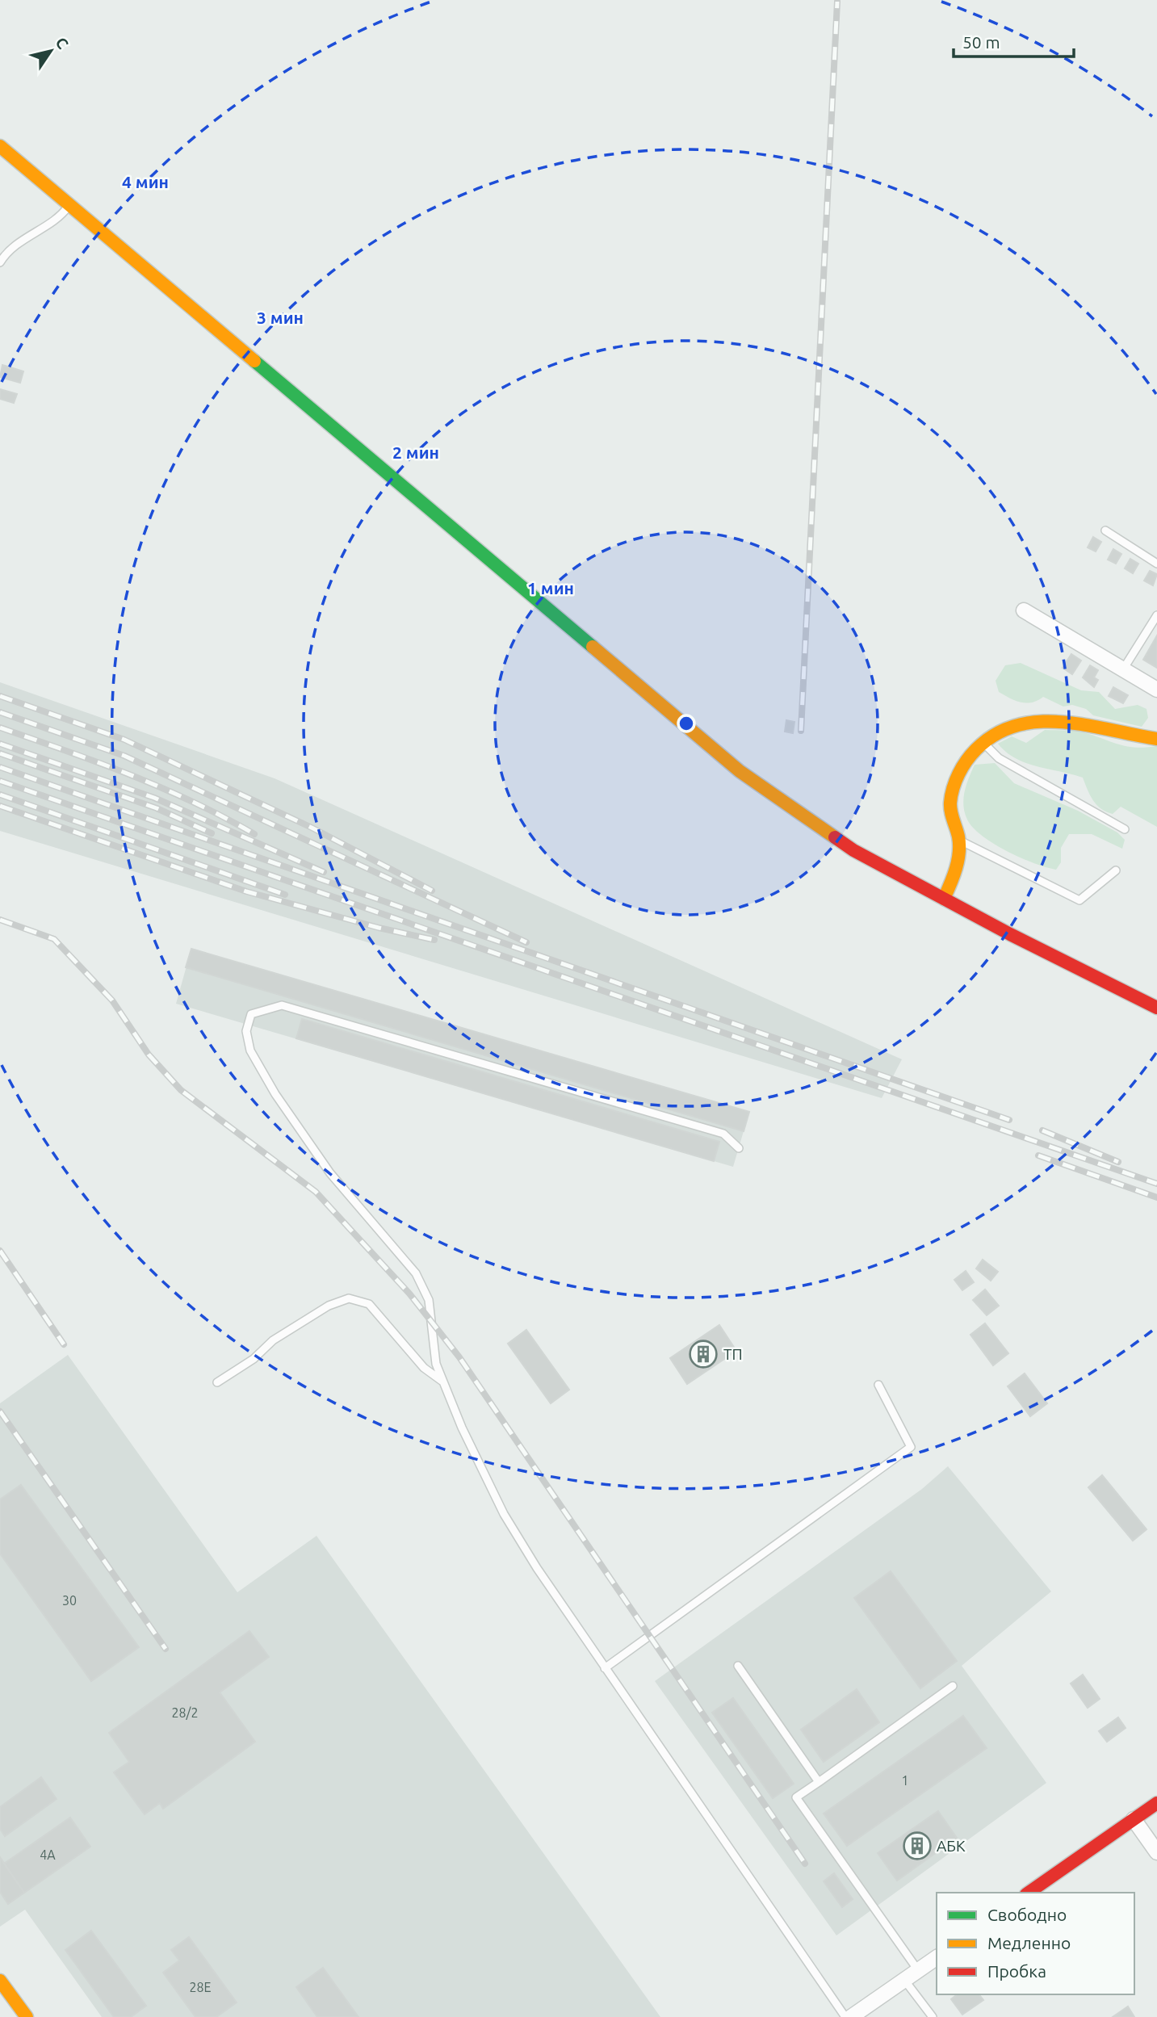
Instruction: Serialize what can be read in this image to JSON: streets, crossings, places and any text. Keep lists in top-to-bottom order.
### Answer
{
  "places": {
    "building": ["ТП", "АБК"]
  },
  "house_numbers": [
    "30",
    "28/2",
    "1",
    "4А",
    "28Е"
  ],
  "legend": ["Свободно", "Медленно", "Пробка"],
  "scale_bar": "50 m",
  "north": "top right",
  "rings": [
    "4 мин",
    "3 мин",
    "2 мин",
    "1 мин"
  ]
}
